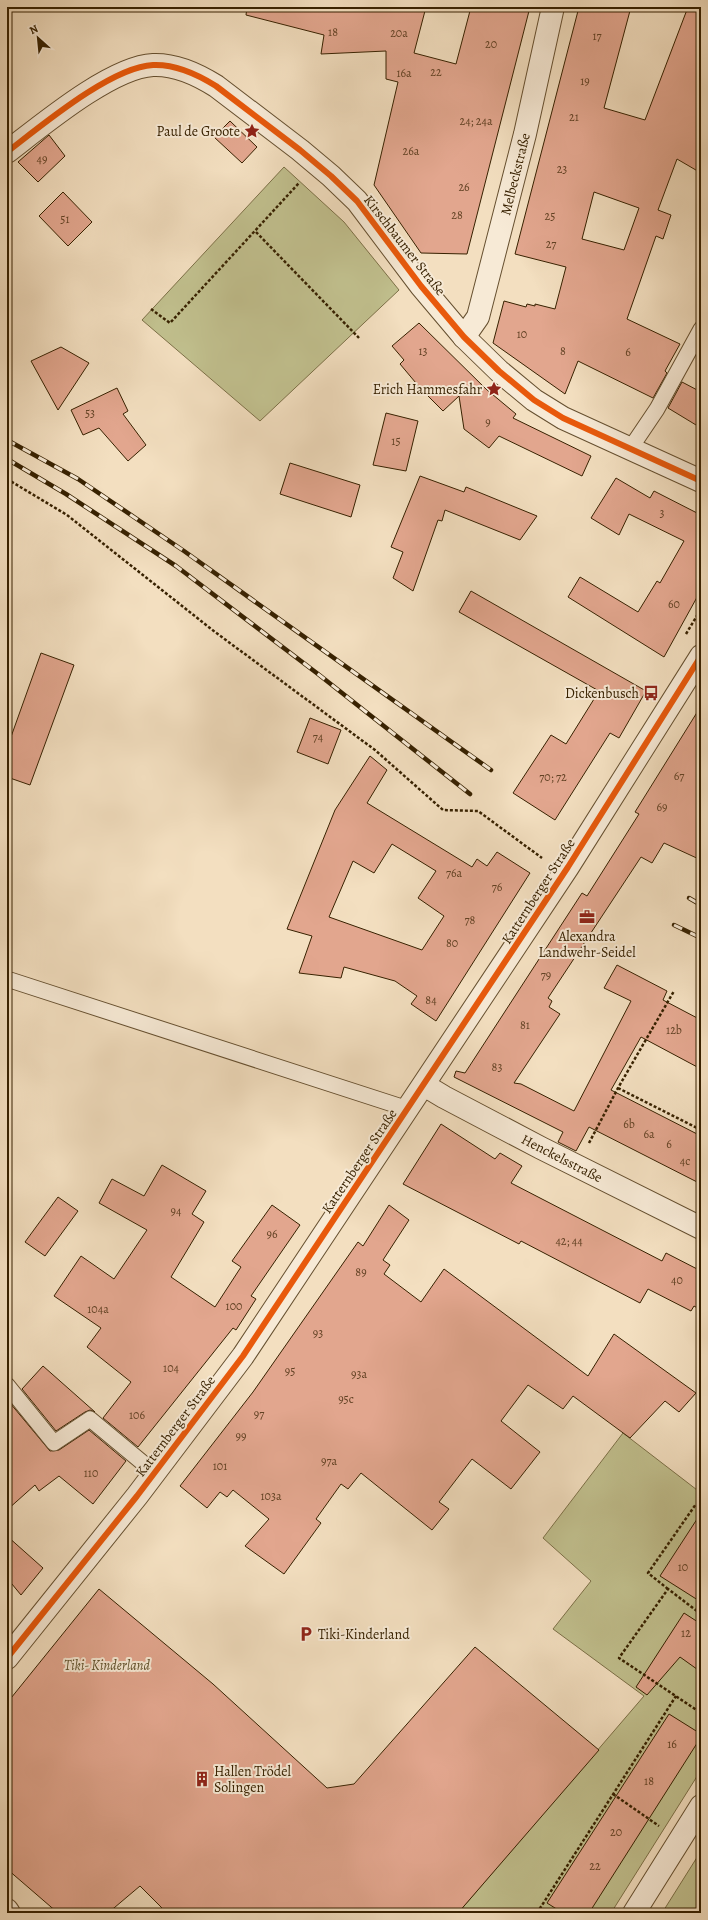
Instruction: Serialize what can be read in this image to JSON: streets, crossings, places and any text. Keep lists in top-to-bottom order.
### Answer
{
  "streets": {
    "street": [
      "Melbeckstraße",
      "Kirschbaumer Straße",
      "Katternberger Straße",
      "Henckelsstraße"
    ]
  },
  "crossings": [
    ["Melbeckstraße", "Kirschbaumer Straße"],
    ["Katternberger Straße", "Henckelsstraße"]
  ],
  "parks": ["Tiki- Kinderland"],
  "places": {
    "place": ["Paul de Groote", "Erich Hammesfahr"],
    "bus stop": ["Dickenbusch"],
    "office": ["Alexandra Landwehr-Seidel"],
    "parking": ["Tiki-Kinderland"],
    "building": ["Hallen Trödel Solingen"]
  },
  "house_numbers": [
    "18",
    "20a",
    "17",
    "20",
    "22",
    "16a",
    "19",
    "21",
    "24; 24a",
    "26a",
    "49",
    "23",
    "26",
    "28",
    "25",
    "51",
    "27",
    "10",
    "13",
    "8",
    "6",
    "53",
    "9",
    "15",
    "3",
    "60",
    "74",
    "67",
    "70; 72",
    "69",
    "76a",
    "76",
    "78",
    "80",
    "79",
    "84",
    "81",
    "12b",
    "83",
    "6b",
    "6a",
    "6",
    "4c",
    "94",
    "96",
    "42; 44",
    "89",
    "40",
    "100",
    "104a",
    "93",
    "104",
    "95",
    "93a",
    "95c",
    "97",
    "106",
    "99",
    "97a",
    "101",
    "110",
    "103a",
    "10",
    "12",
    "16",
    "18",
    "20",
    "22"
  ],
  "north": "top left"
}
